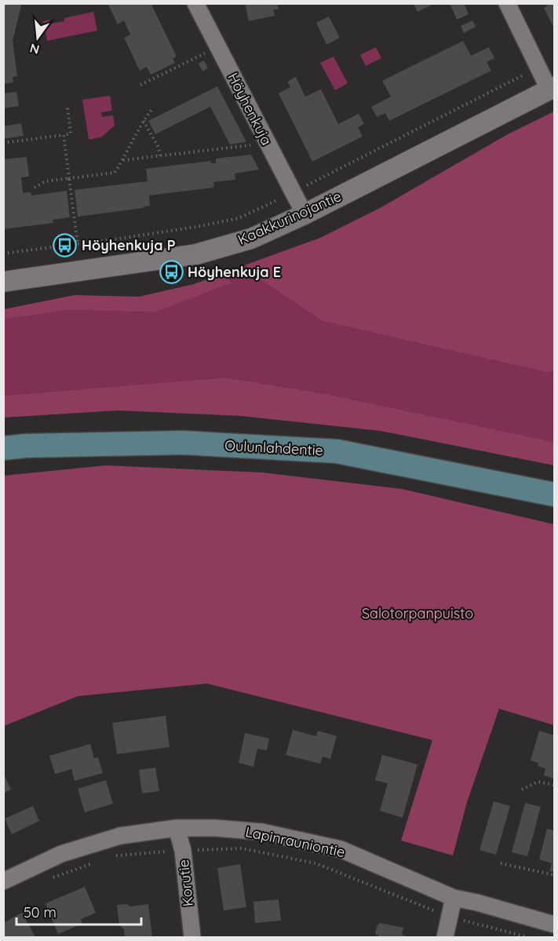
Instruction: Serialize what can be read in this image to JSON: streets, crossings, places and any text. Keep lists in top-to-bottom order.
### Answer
{
  "streets": {
    "main road": ["Oulunlahdentie"],
    "street": [
      "Höyhenkuja",
      "Kaakkurinojantie",
      "Lapinrauniontie",
      "Korutie"
    ]
  },
  "crossings": [
    ["Höyhenkuja", "Kaakkurinojantie"],
    ["Lapinrauniontie", "Korutie"]
  ],
  "parks": ["Salotorpanpuisto"],
  "places": {
    "bus stop": ["Höyhenkuja P", "Höyhenkuja E"]
  },
  "scale_bar": "50 m",
  "north": "bottom"
}
